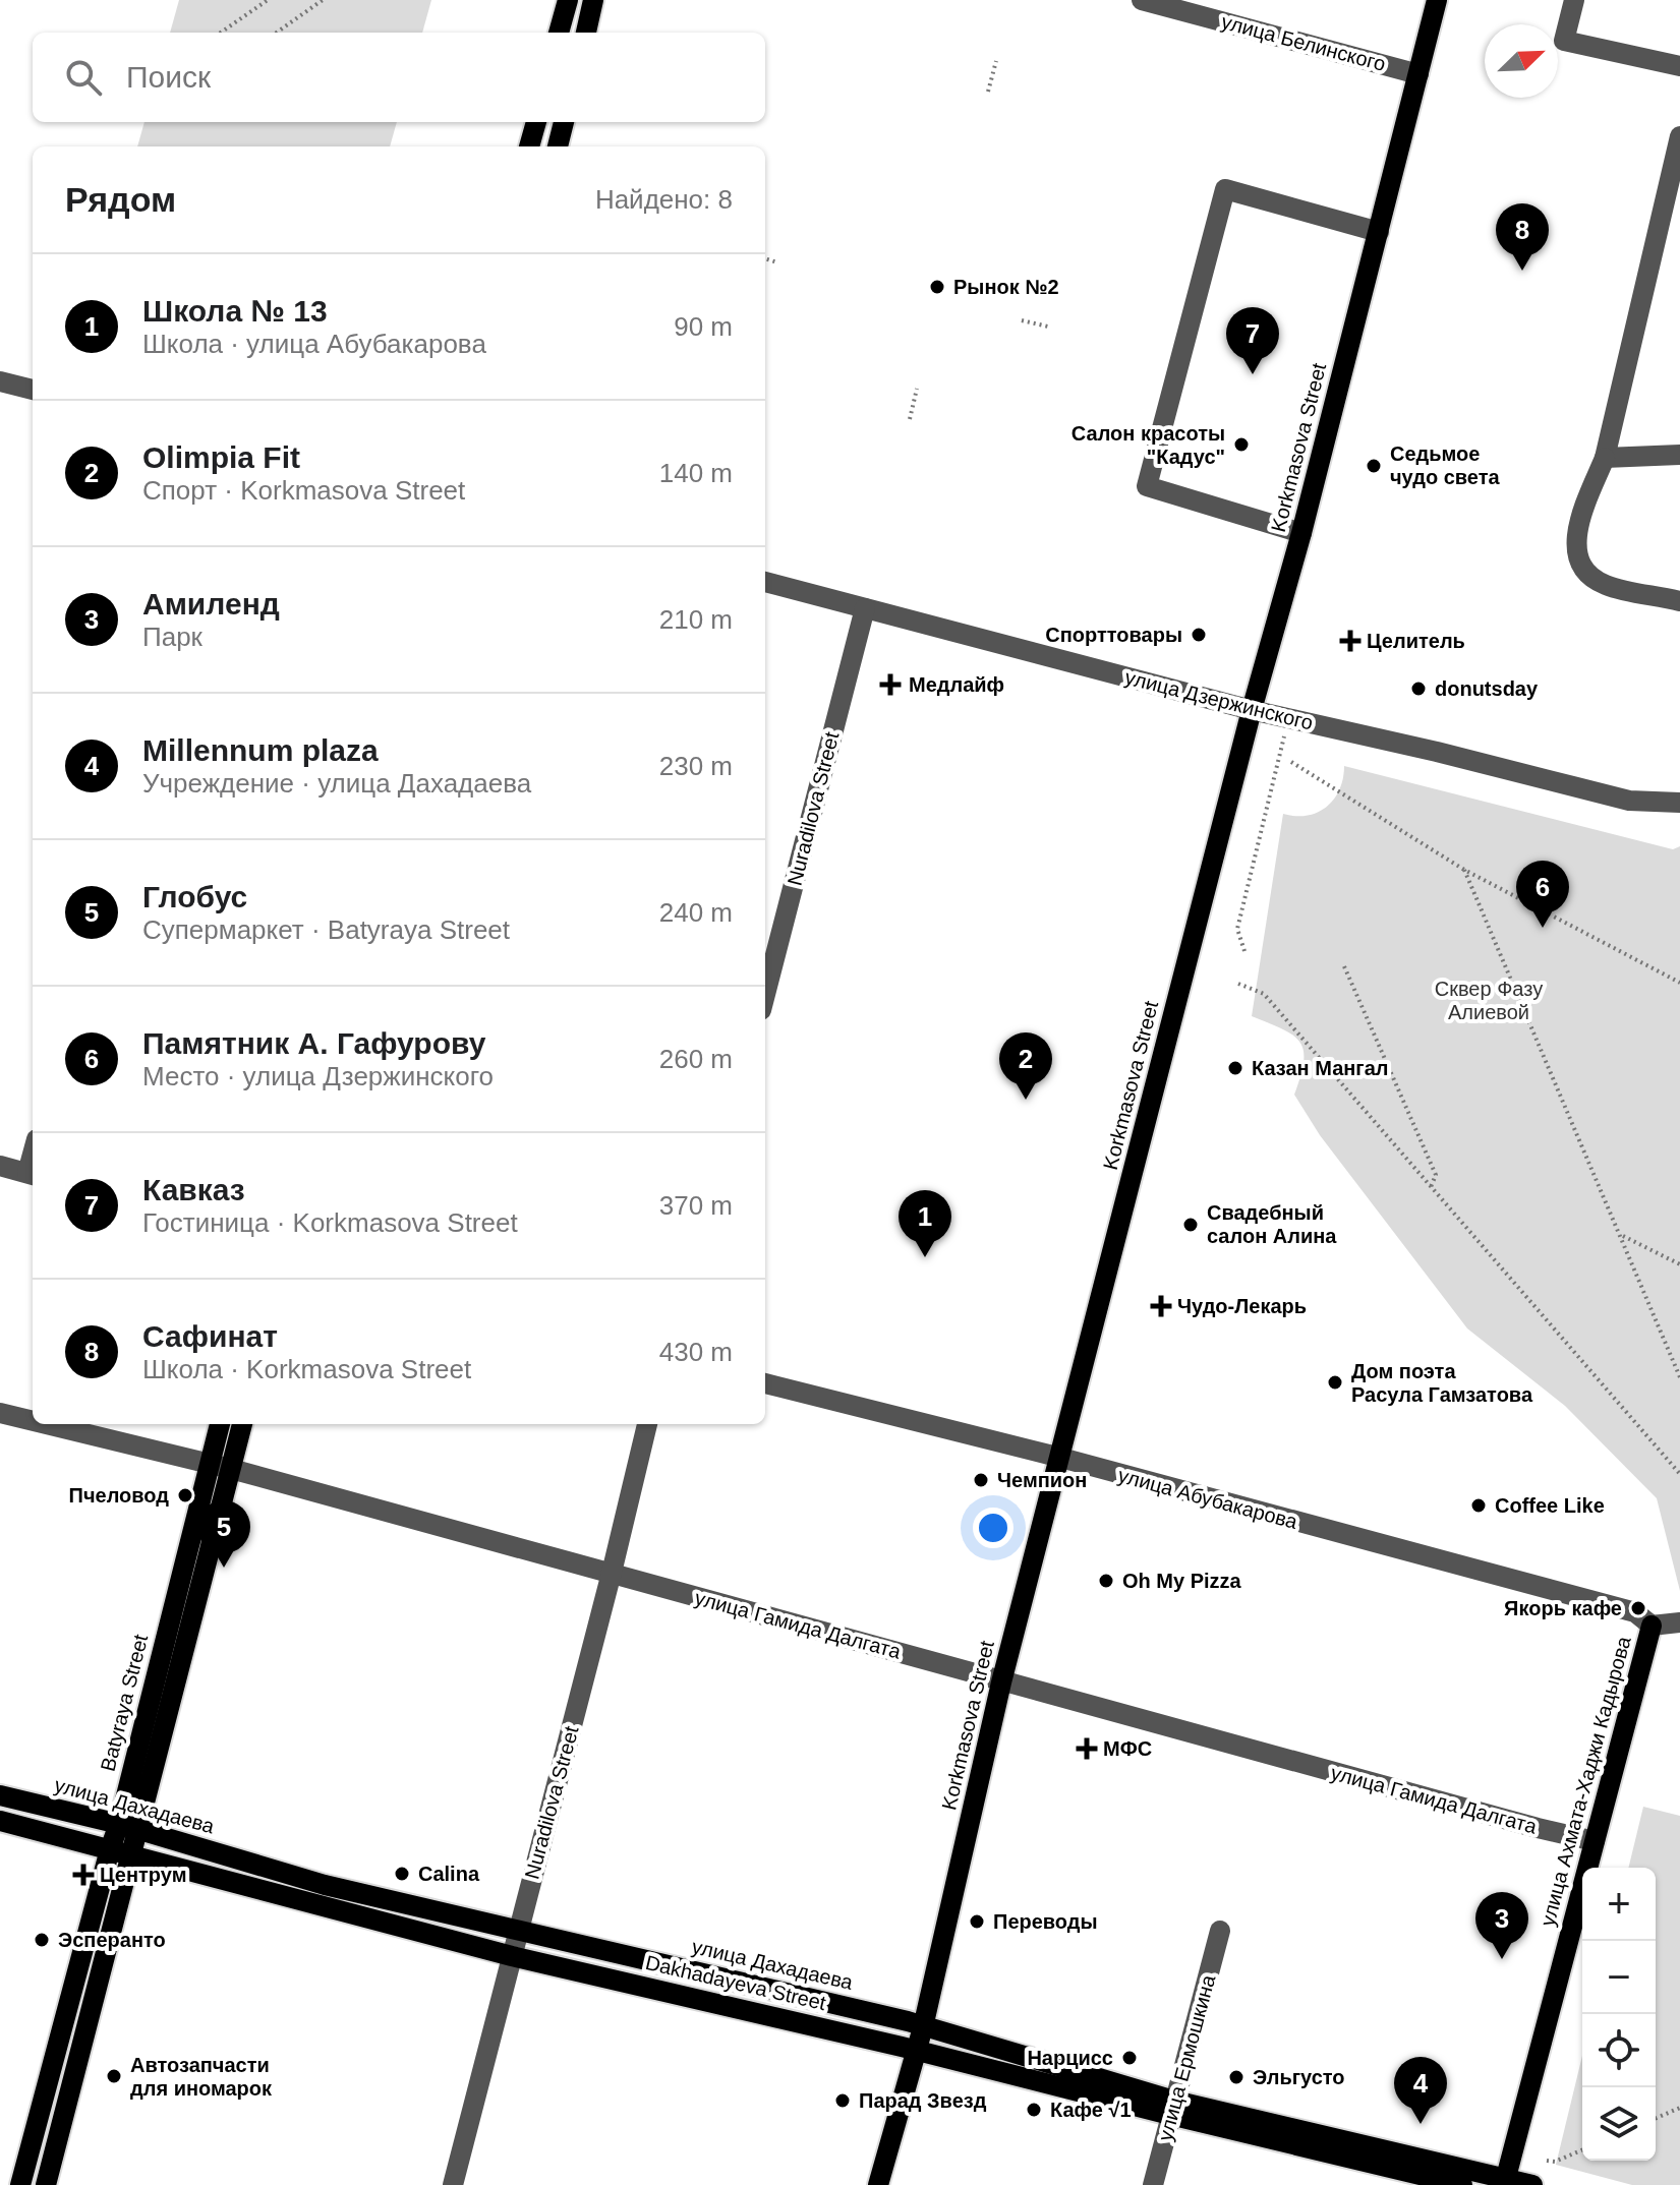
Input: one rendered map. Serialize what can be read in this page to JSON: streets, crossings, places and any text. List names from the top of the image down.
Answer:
{
  "streets": {
    "main road": [
      "Korkmasova Street",
      "Batyraya Street",
      "улица Ахмата-Хаджи Кадырова",
      "улица Дахадаева",
      "Dakhadayeva Street"
    ],
    "street": [
      "улица Белинского",
      "улица Дзержинского",
      "Nuradilova Street",
      "улица Абубакарова",
      "улица Гамида Далгата",
      "улица Ермошкина"
    ]
  },
  "crossings": [
    ["улица Белинского", "Korkmasova Street"],
    ["Korkmasova Street", "улица Дзержинского"],
    ["Korkmasova Street", "улица Абубакарова"],
    ["Korkmasova Street", "улица Гамида Далгата"],
    ["Korkmasova Street", "улица Дахадаева"],
    ["Korkmasova Street", "Dakhadayeva Street"],
    ["улица Дзержинского", "Nuradilova Street"],
    ["Nuradilova Street", "улица Гамида Далгата"],
    ["Nuradilova Street", "улица Дахадаева"],
    ["Nuradilova Street", "Dakhadayeva Street"],
    ["улица Абубакарова", "улица Ахмата-Хаджи Кадырова"],
    ["улица Гамида Далгата", "Batyraya Street"],
    ["улица Гамида Далгата", "улица Ахмата-Хаджи Кадырова"],
    ["Batyraya Street", "улица Дахадаева"],
    ["Batyraya Street", "Dakhadayeva Street"],
    ["улица Ахмата-Хаджи Кадырова", "улица Дахадаева"],
    ["улица Дахадаева", "Dakhadayeva Street"],
    ["улица Дахадаева", "улица Ермошкина"],
    ["Dakhadayeva Street", "улица Ермошкина"]
  ],
  "parks": ["Сквер Фазу Алиевой"],
  "places": {
    "other": [
      "Рынок №2",
      "Салон красоты \"Кадус\"",
      "Седьмое чудо света",
      "Спорттовары",
      "donutsday",
      "Казан Мангал",
      "Свадебный салон Алина",
      "Дом поэта Расула Гамзатова",
      "Чемпион",
      "Пчеловод",
      "Coffee Like",
      "Oh My Pizza",
      "Якорь кафе",
      "Calina",
      "Переводы",
      "Эсперанто",
      "Нарцисс",
      "Автозапчасти для иномарок",
      "Эльгусто",
      "Парад Звезд",
      "Кафе √1"
    ],
    "health": [
      "Целитель",
      "Медлайф",
      "Чудо-Лекарь",
      "МФС",
      "Центрум"
    ]
  },
  "north": "top right",
  "page": {
    "search": "Поиск",
    "heading": ["Рядом", "Найдено: 8"],
    "pins": [
      "8",
      "7",
      "6",
      "2",
      "1",
      "5",
      "3",
      "4"
    ],
    "list": [
      {
        "mark": "1",
        "name": "Школа № 13",
        "note": "Школа · улица Абубакарова",
        "value": "90 m"
      },
      {
        "mark": "2",
        "name": "Olimpia Fit",
        "note": "Спорт · Korkmasova Street",
        "value": "140 m"
      },
      {
        "mark": "3",
        "name": "Амиленд",
        "note": "Парк",
        "value": "210 m"
      },
      {
        "mark": "4",
        "name": "Millennum plaza",
        "note": "Учреждение · улица Дахадаева",
        "value": "230 m"
      },
      {
        "mark": "5",
        "name": "Глобус",
        "note": "Супермаркет · Batyraya Street",
        "value": "240 m"
      },
      {
        "mark": "6",
        "name": "Памятник А. Гафурову",
        "note": "Место · улица Дзержинского",
        "value": "260 m"
      },
      {
        "mark": "7",
        "name": "Кавказ",
        "note": "Гостиница · Korkmasova Street",
        "value": "370 m"
      },
      {
        "mark": "8",
        "name": "Сафинат",
        "note": "Школа · Korkmasova Street",
        "value": "430 m"
      }
    ],
    "map_buttons": ["+", "−"]
  }
}
